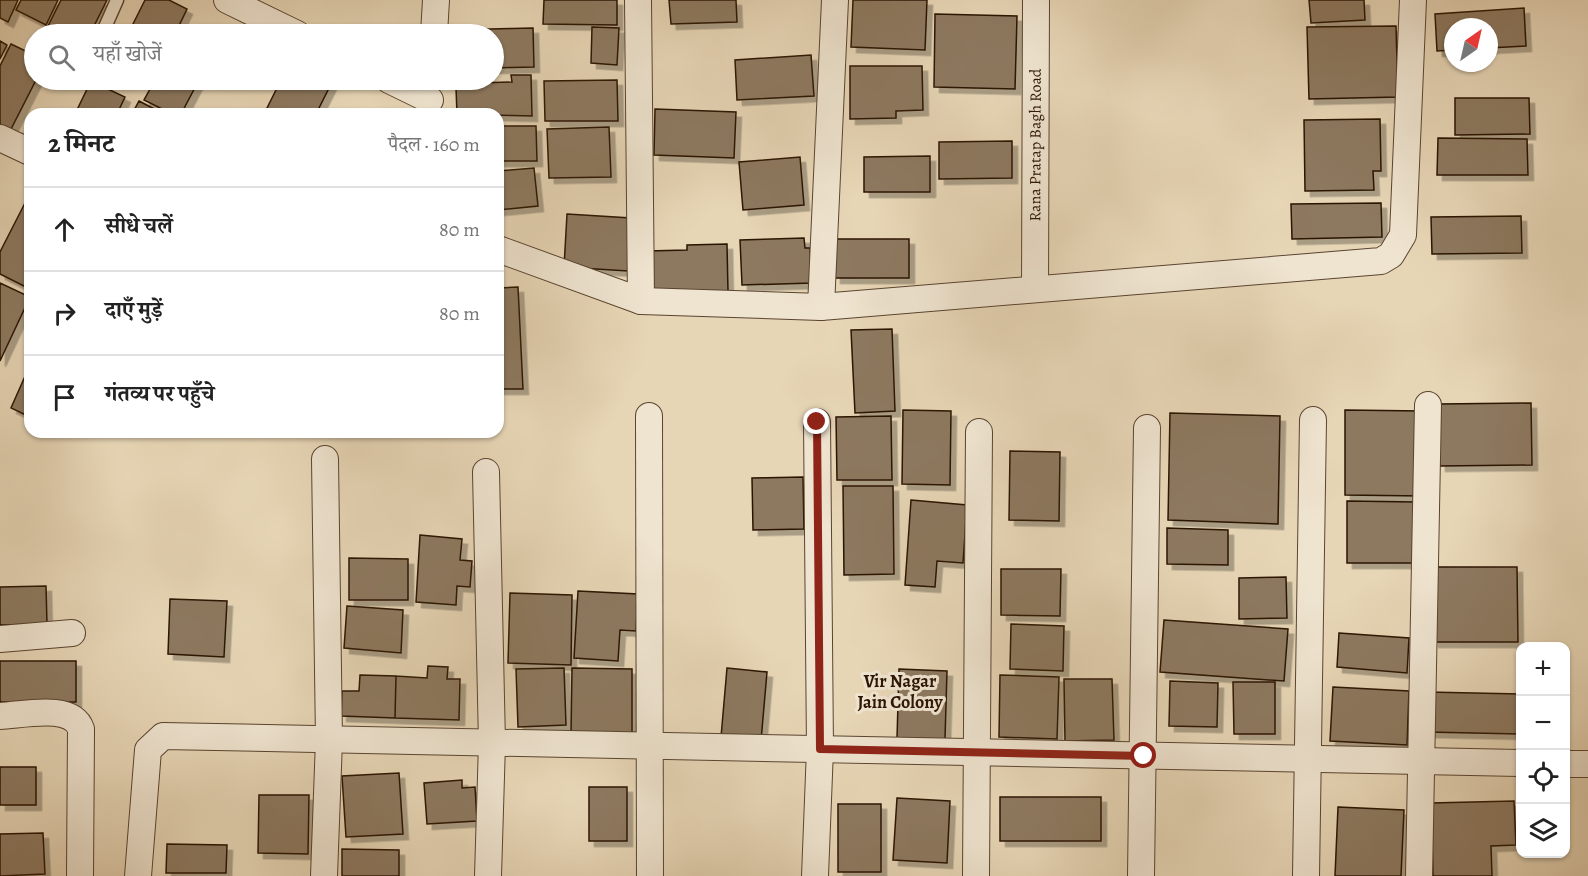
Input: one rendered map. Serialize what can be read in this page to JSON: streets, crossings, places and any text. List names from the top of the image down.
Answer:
{
  "streets": {
    "street": ["Rana Pratap Bagh Road"]
  },
  "districts": ["Vir Nagar Jain Colony"],
  "north": "top right",
  "page": {
    "search": "यहाँ खोजें",
    "heading": ["2 मिनट", "पैदल · 160 m"],
    "list": [
      ["सीधे चलें", "80 m"],
      ["दाएँ मुड़ें", "80 m"],
      "गंतव्य पर पहुँचे"
    ],
    "map_buttons": ["+", "−"]
  }
}
